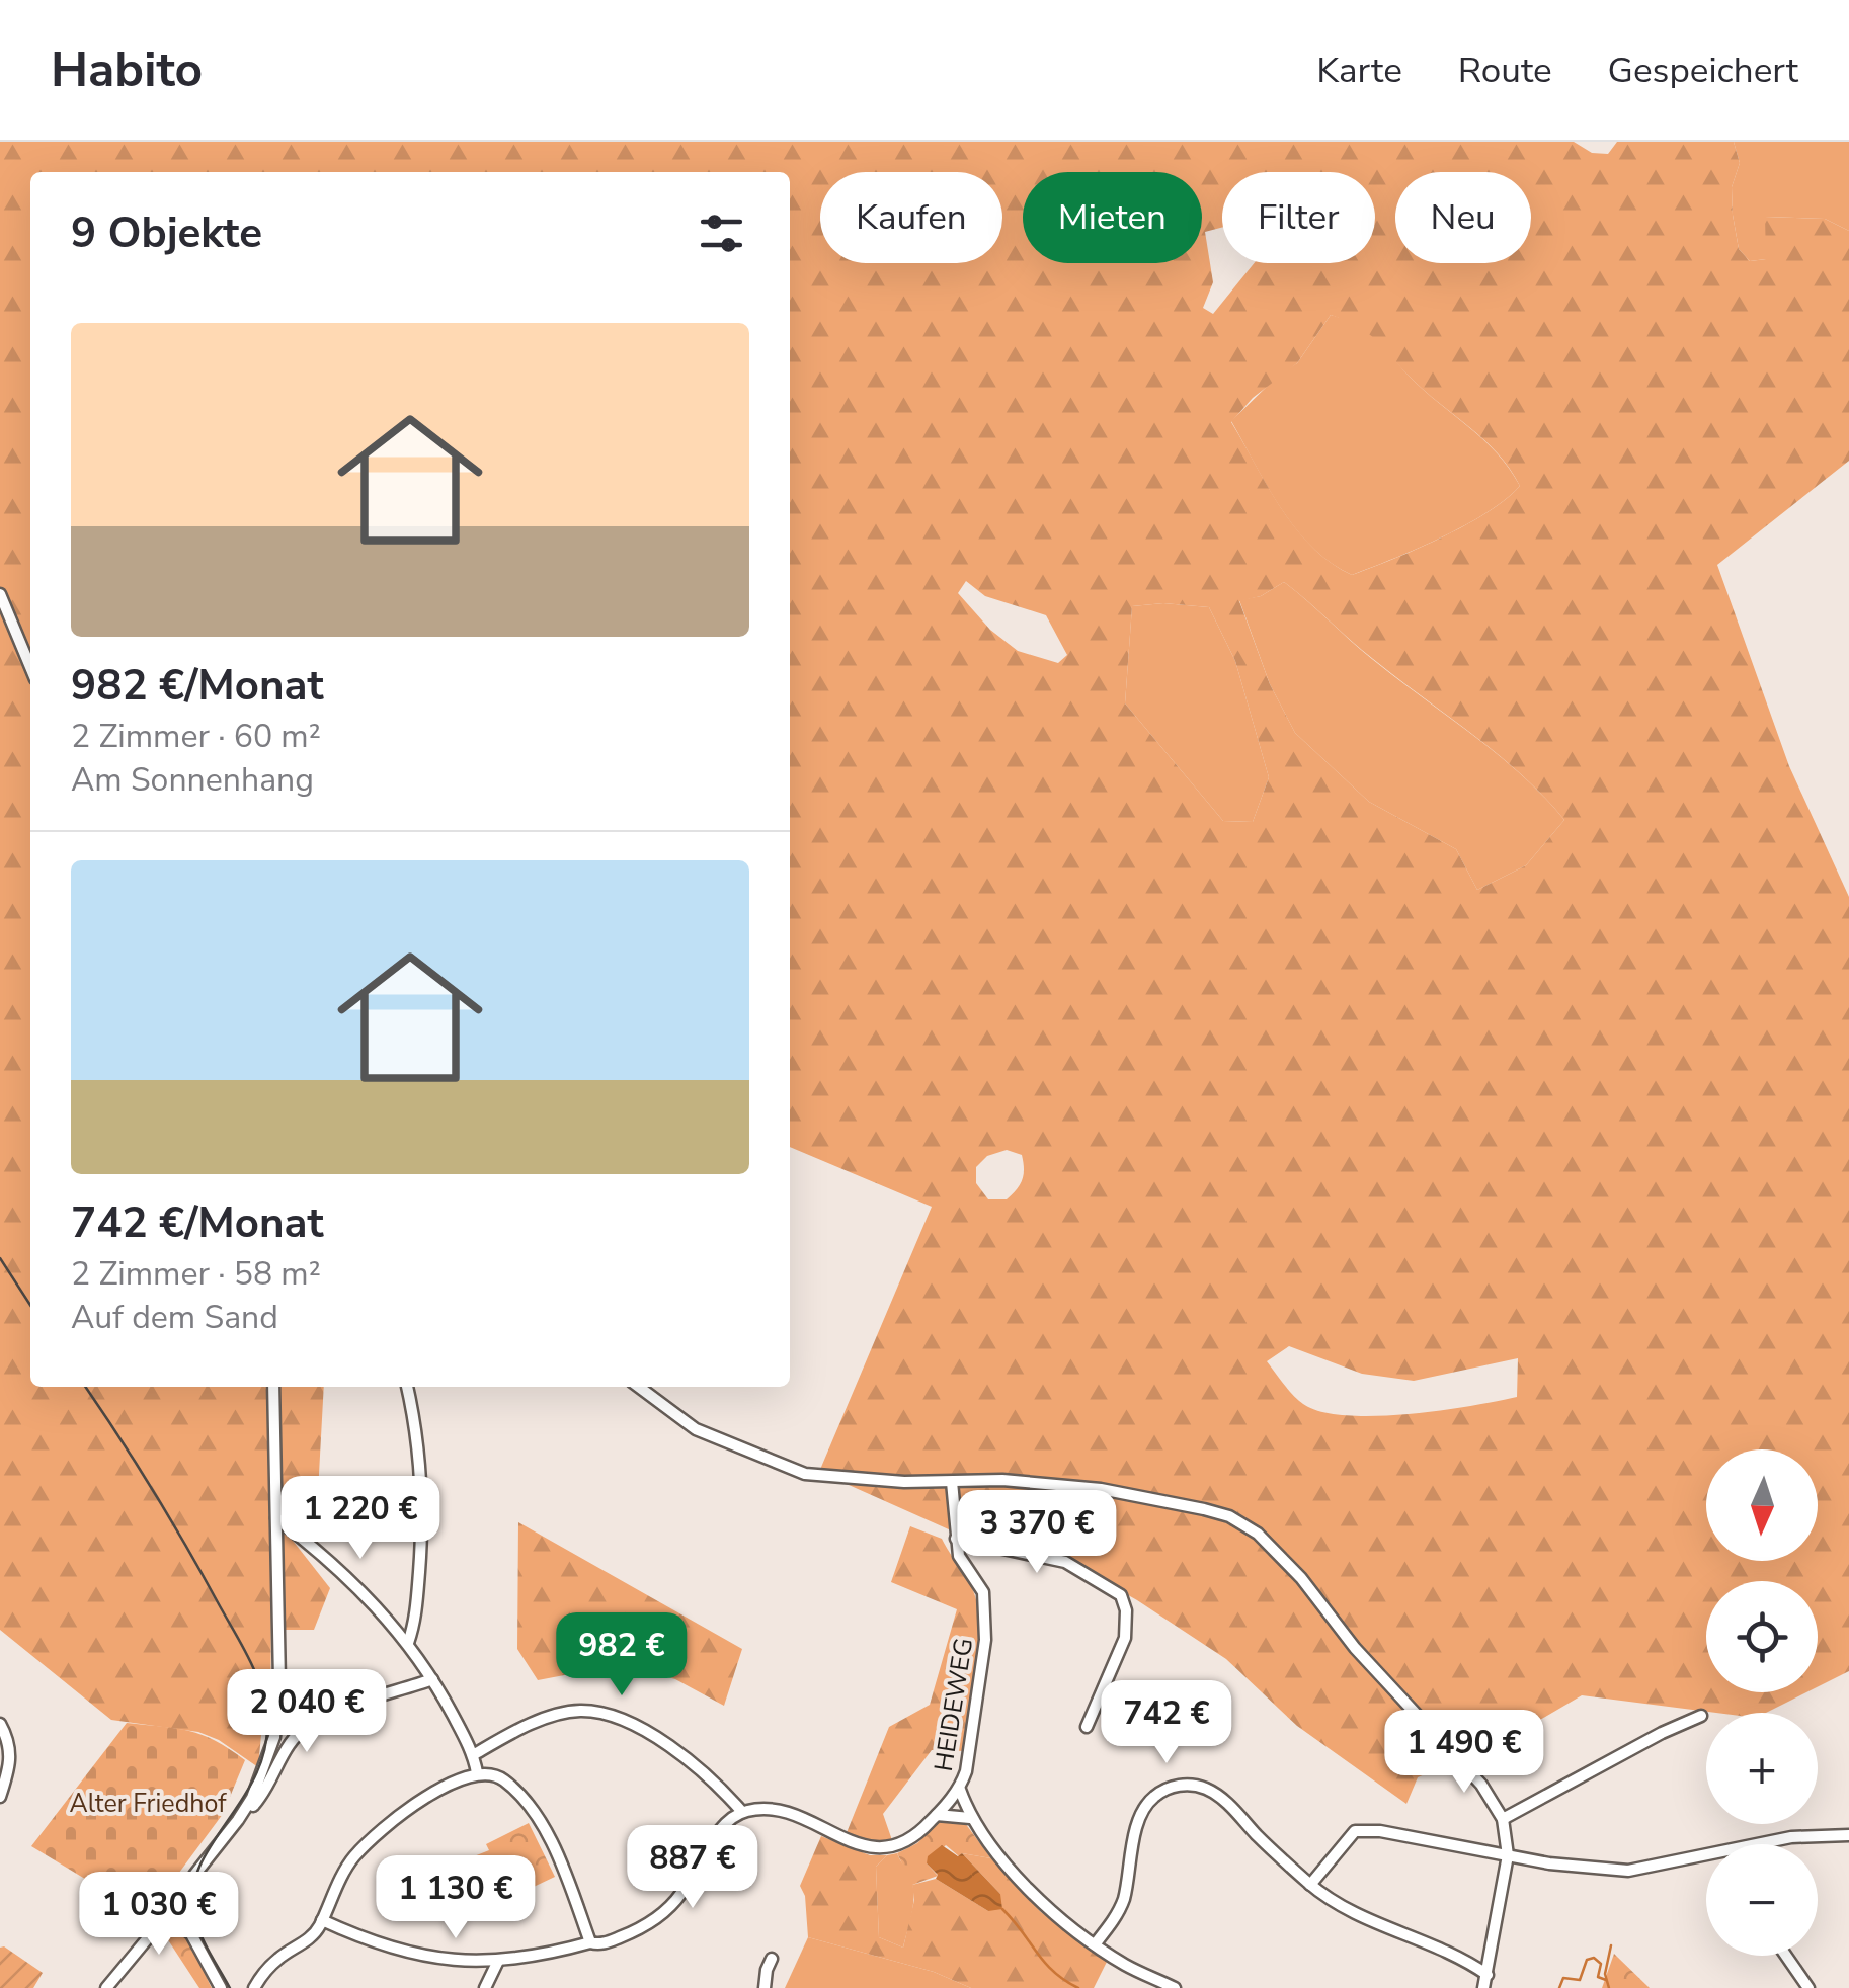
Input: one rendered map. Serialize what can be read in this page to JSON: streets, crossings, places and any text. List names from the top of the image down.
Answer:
{
  "streets": {
    "street": ["HEIDEWEG"]
  },
  "parks": ["Alter Friedhof"],
  "north": "bottom",
  "page": {
    "header": "Habito",
    "nav": ["Karte", "Route", "Gespeichert"],
    "chip": [
      "Kaufen",
      "Mieten",
      "Filter",
      "Neu"
    ],
    "heading": "9 Objekte",
    "list": [
      {
        "name": "982 €/Monat",
        "note": "2 Zimmer · 60 m² · Am Sonnenhang"
      },
      {
        "name": "742 €/Monat",
        "note": "2 Zimmer · 58 m² · Auf dem Sand"
      }
    ],
    "map_buttons": ["+", "−"],
    "price": [
      "1 220 €",
      "3 370 €",
      "982 €",
      "2 040 €",
      "742 €",
      "1 490 €",
      "887 €",
      "1 130 €",
      "1 030 €"
    ]
  }
}
